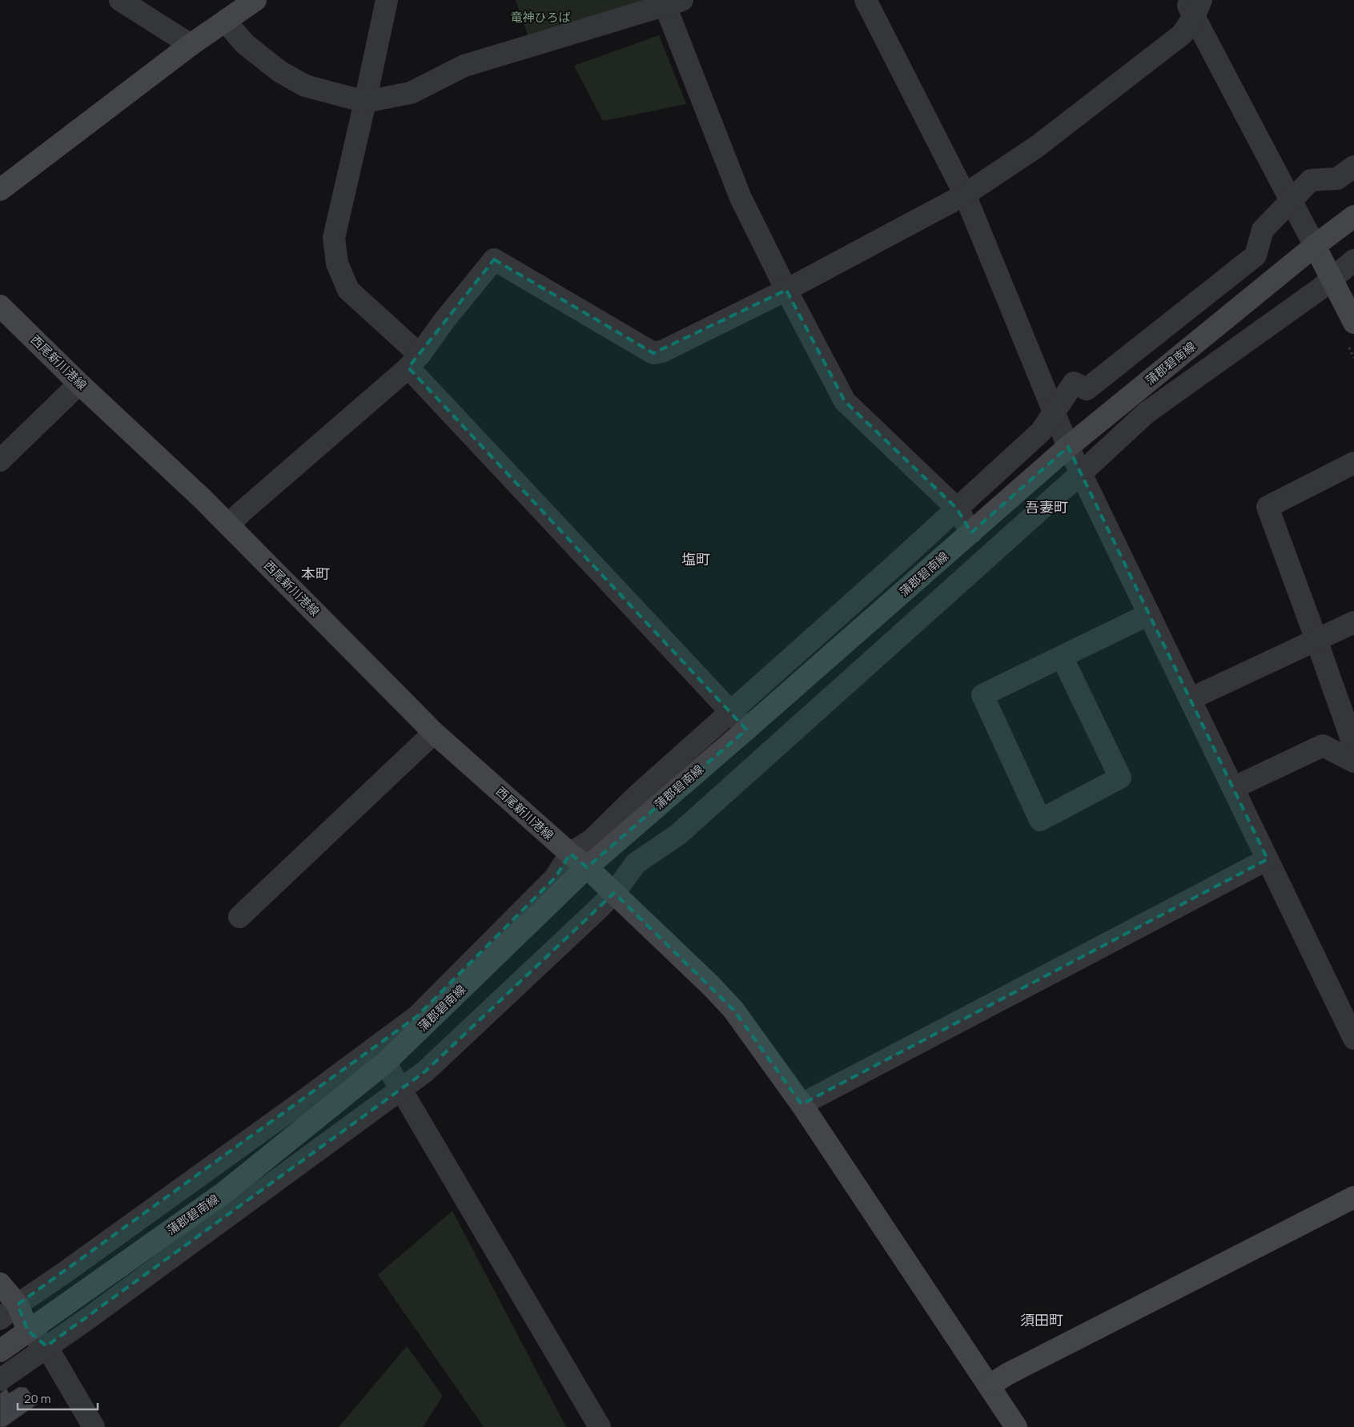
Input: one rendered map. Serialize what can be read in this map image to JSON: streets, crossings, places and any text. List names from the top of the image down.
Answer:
{
  "streets": {
    "main road": ["西尾新川港線", "蒲郡碧南線"]
  },
  "crossings": [
    ["西尾新川港線", "蒲郡碧南線"]
  ],
  "districts": [
    "吾妻町",
    "塩町",
    "本町",
    "須田町"
  ],
  "parks": ["竜神ひろば"],
  "scale_bar": "20 m"
}
